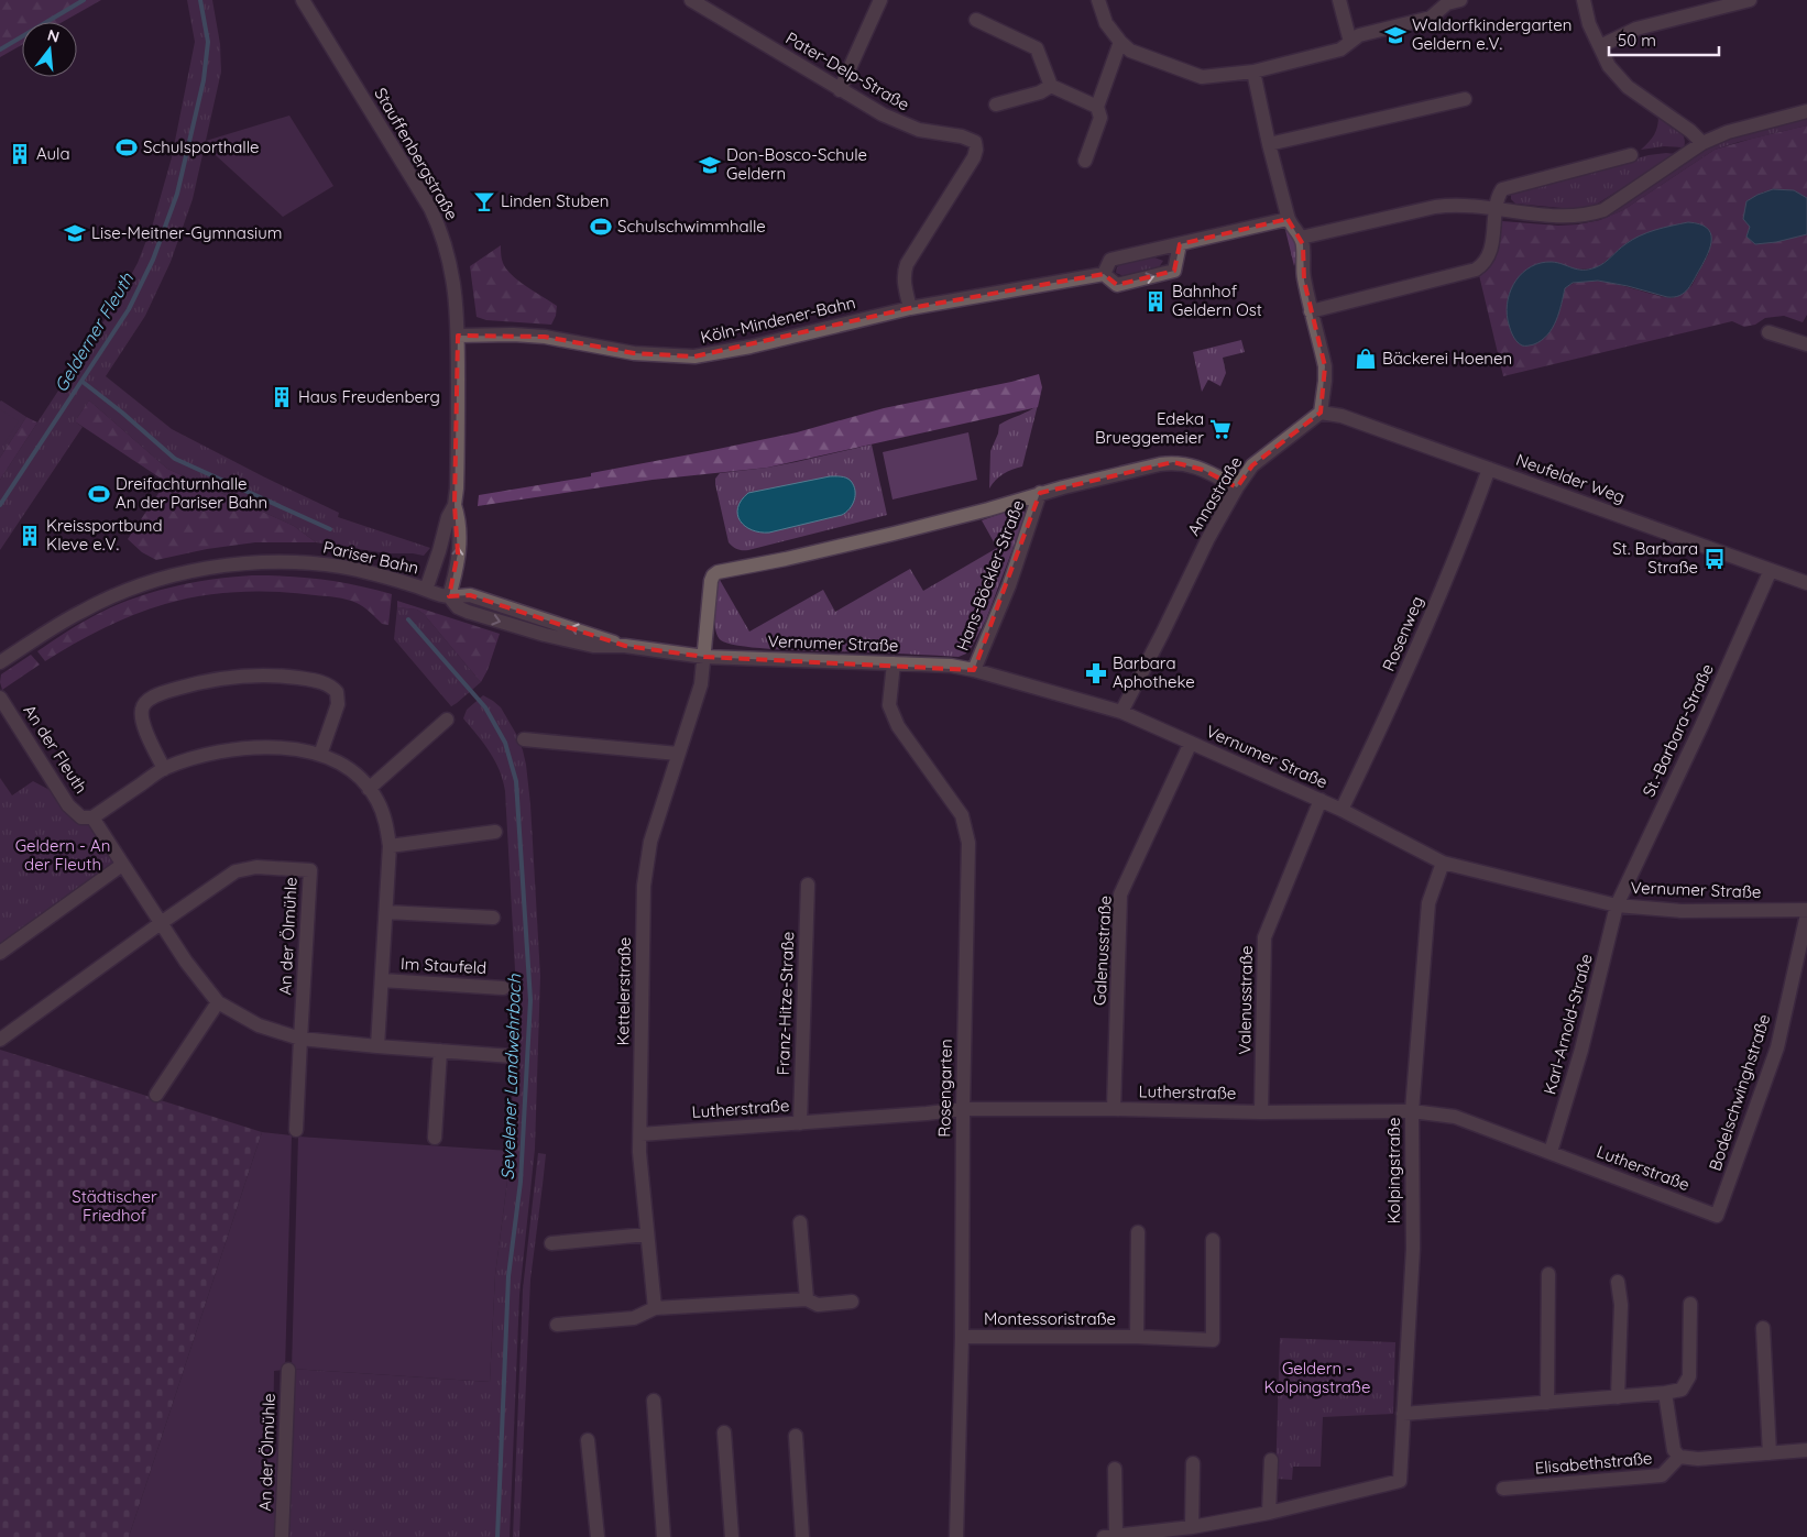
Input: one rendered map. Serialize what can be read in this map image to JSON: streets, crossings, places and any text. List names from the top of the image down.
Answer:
{
  "streets": {
    "street": [
      "Pater-Delp-Straße",
      "Stauffenbergstraße",
      "Köln-Mindener-Bahn",
      "Neufelder Weg",
      "Annastraße",
      "Pariser Bahn",
      "Hans-Böckler-Straße",
      "Rosenweg",
      "Vernumer Straße",
      "St.-Barbara-Straße",
      "An der Fleuth",
      "An der Ölmühle",
      "Galenusstraße",
      "Im Staufeld",
      "Kettelerstraße",
      "Valenusstraße",
      "Franz-Hitze-Straße",
      "Karl-Arnold-Straße",
      "Rosengarten",
      "Lutherstraße",
      "Bodelschwinghstraße",
      "Kolpingstraße",
      "Montessoristraße",
      "Elisabethstraße"
    ]
  },
  "crossings": [
    ["Pater-Delp-Straße", "Köln-Mindener-Bahn"],
    ["Stauffenbergstraße", "Köln-Mindener-Bahn"],
    ["Stauffenbergstraße", "Pariser Bahn"],
    ["Stauffenbergstraße", "Vernumer Straße"],
    ["Neufelder Weg", "Annastraße"],
    ["Neufelder Weg", "Rosenweg"],
    ["Neufelder Weg", "St.-Barbara-Straße"],
    ["Annastraße", "Vernumer Straße"],
    ["Pariser Bahn", "Vernumer Straße"],
    ["Hans-Böckler-Straße", "Vernumer Straße"],
    ["Rosenweg", "Vernumer Straße"],
    ["Vernumer Straße", "St.-Barbara-Straße"],
    ["Vernumer Straße", "Galenusstraße"],
    ["Vernumer Straße", "Kettelerstraße"],
    ["Vernumer Straße", "Valenusstraße"],
    ["Vernumer Straße", "Karl-Arnold-Straße"],
    ["Vernumer Straße", "Rosengarten"],
    ["Vernumer Straße", "Kolpingstraße"],
    ["St.-Barbara-Straße", "Karl-Arnold-Straße"],
    ["An der Fleuth", "Im Staufeld"],
    ["Galenusstraße", "Lutherstraße"],
    ["Kettelerstraße", "Lutherstraße"],
    ["Valenusstraße", "Lutherstraße"],
    ["Franz-Hitze-Straße", "Lutherstraße"],
    ["Karl-Arnold-Straße", "Lutherstraße"],
    ["Rosengarten", "Lutherstraße"],
    ["Rosengarten", "Montessoristraße"],
    ["Lutherstraße", "Bodelschwinghstraße"],
    ["Lutherstraße", "Kolpingstraße"]
  ],
  "water": ["Gelderner Fleuth", "Sevelener Landwehrbach"],
  "parks": ["Geldern - An der Fleuth", "Städtischer Friedhof", "Geldern - Kolpingstraße"],
  "places": {
    "school or university": ["Waldorfkindergarten Geldern e.V.", "Don-Bosco-Schule Geldern", "Lise-Meitner-Gymnasium"],
    "sports": ["Schulsporthalle", "Schulschwimmhalle", "Dreifachturnhalle An der Pariser Bahn"],
    "building": [
      "Aula",
      "Bahnhof Geldern Ost",
      "Haus Freudenberg",
      "Kreissportbund Kleve e.V."
    ],
    "bar": ["Linden Stuben"],
    "shop": ["Bäckerei Hoenen"],
    "supermarket": ["Edeka Brueggemeier"],
    "bus stop": ["St. Barbara Straße"],
    "pharmacy": ["Barbara Aphotheke"]
  },
  "scale_bar": "50 m",
  "north": "top"
}
